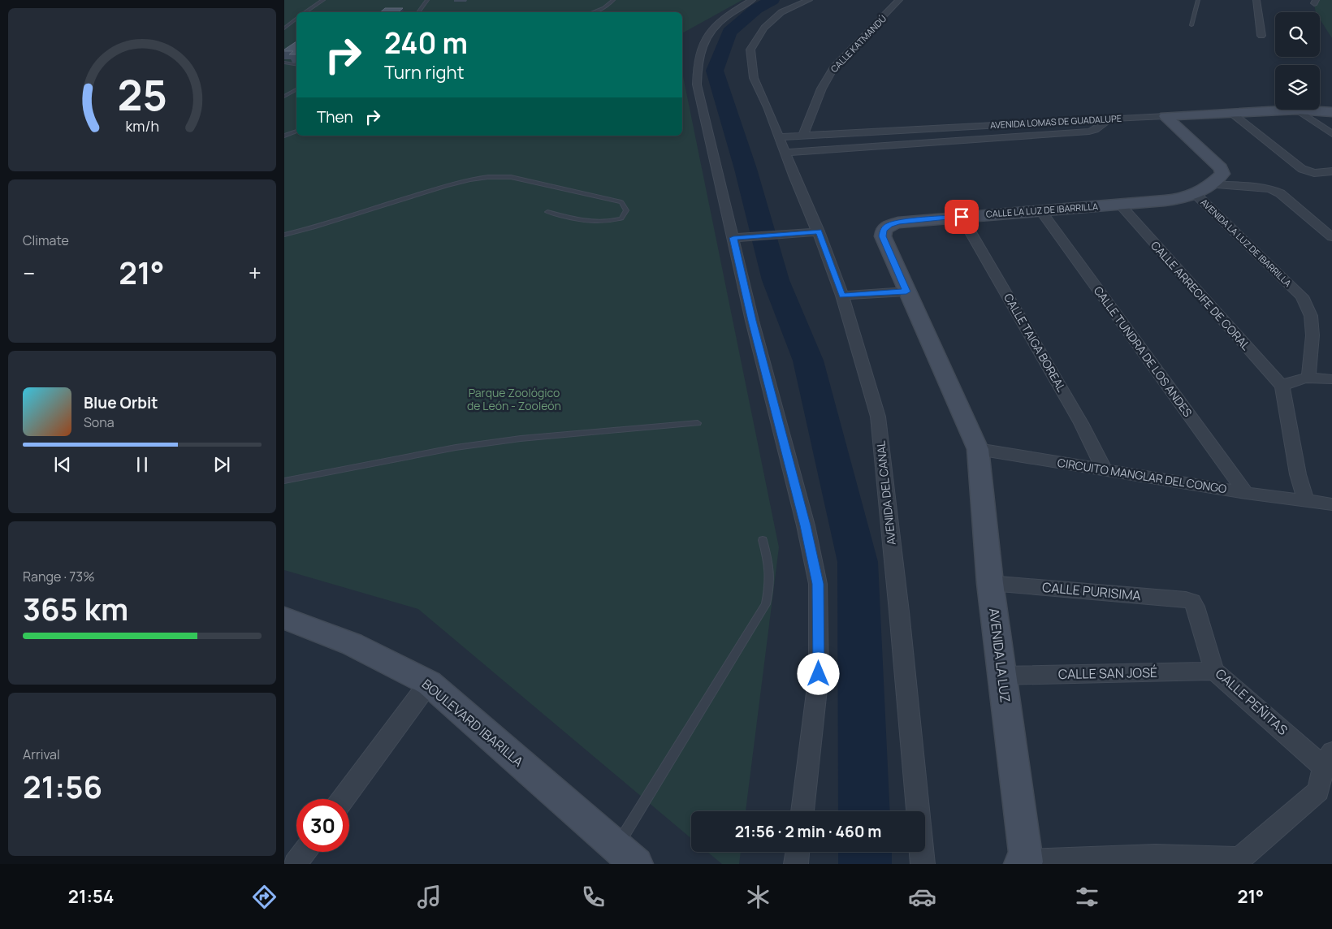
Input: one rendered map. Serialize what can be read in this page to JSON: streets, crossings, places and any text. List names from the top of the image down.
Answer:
{
  "streets": {
    "street": [
      "CALLE KATMANDÚ",
      "AVENIDA LOMAS DE GUADALUPE",
      "CALLE LA LUZ DE IBARRILLA",
      "AVENIDA LA LUZ DE IBARRILLA",
      "CALLE ARRECIFE DE CORAL",
      "CALLE TAIGA BOREAL",
      "CALLE TUNDRA DE LOS ANDES",
      "CIRCUITO MANGLAR DEL CONGO",
      "AVENIDA DEL CANAL",
      "CALLE PURISIMA",
      "AVENIDA LA LUZ",
      "CALLE SAN JOSÉ",
      "CALLE PEÑITAS",
      "BOULEVARD IBARILLA"
    ]
  },
  "crossings": [
    ["CALLE KATMANDÚ", "AVENIDA LOMAS DE GUADALUPE"],
    ["AVENIDA LOMAS DE GUADALUPE", "AVENIDA LA LUZ DE IBARRILLA"],
    ["AVENIDA LOMAS DE GUADALUPE", "AVENIDA DEL CANAL"],
    ["CALLE LA LUZ DE IBARRILLA", "AVENIDA LA LUZ DE IBARRILLA"],
    ["CALLE LA LUZ DE IBARRILLA", "CALLE ARRECIFE DE CORAL"],
    ["CALLE LA LUZ DE IBARRILLA", "CALLE TAIGA BOREAL"],
    ["CALLE LA LUZ DE IBARRILLA", "CALLE TUNDRA DE LOS ANDES"],
    ["CALLE LA LUZ DE IBARRILLA", "CIRCUITO MANGLAR DEL CONGO"],
    ["CALLE LA LUZ DE IBARRILLA", "AVENIDA LA LUZ"],
    ["CALLE TAIGA BOREAL", "CIRCUITO MANGLAR DEL CONGO"],
    ["CALLE TUNDRA DE LOS ANDES", "CIRCUITO MANGLAR DEL CONGO"],
    ["CIRCUITO MANGLAR DEL CONGO", "AVENIDA LA LUZ"],
    ["CALLE PURISIMA", "AVENIDA LA LUZ"],
    ["CALLE PURISIMA", "CALLE PEÑITAS"],
    ["AVENIDA LA LUZ", "CALLE SAN JOSÉ"],
    ["CALLE SAN JOSÉ", "CALLE PEÑITAS"]
  ],
  "parks": ["Parque Zoológico de León - Zooleón"],
  "page": {
    "turn": ["240 m", "Turn right"],
    "then": "Then",
    "tile": [
      "Climate",
      ["Range · 73%", "365 km"],
      ["Arrival", "21:56"]
    ],
    "heat": ["−", "21°", "+"],
    "song": ["Blue Orbit", "Sona"],
    "limit": "30",
    "trip": "21:56 · 2 min · 460 m",
    "tabs": ["21:54", "21°"],
    "gauge": ["25", "km/h"]
  }
}
